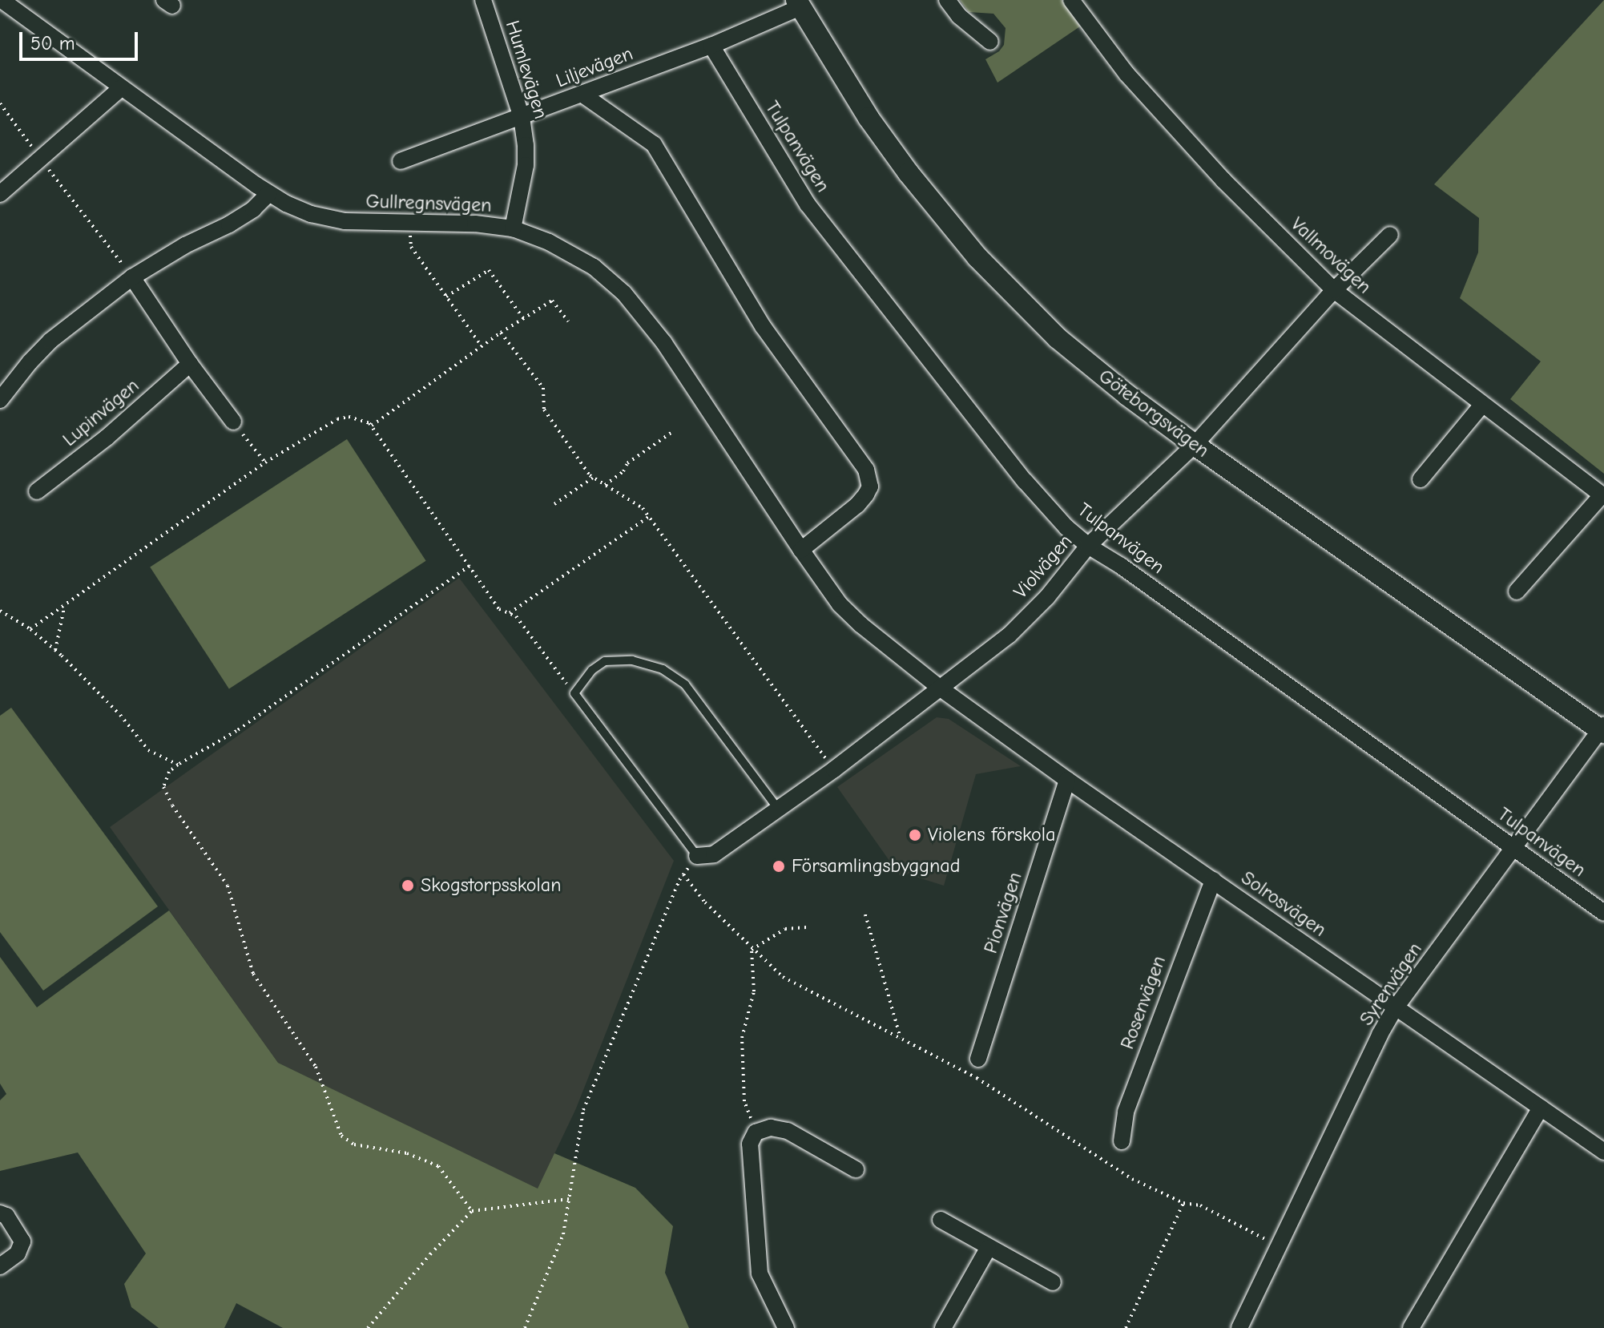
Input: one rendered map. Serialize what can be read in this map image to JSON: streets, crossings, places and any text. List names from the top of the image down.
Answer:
{
  "streets": {
    "street": [
      "Liljevägen",
      "Humlevägen",
      "Tulpanvägen",
      "Gullregnsvägen",
      "Vallmovägen",
      "Lupinvägen",
      "Göteborgsvägen",
      "Violvägen",
      "Solrosvägen",
      "Pionvägen",
      "Syrenvägen",
      "Rosenvägen"
    ]
  },
  "crossings": [
    ["Liljevägen", "Humlevägen"],
    ["Liljevägen", "Tulpanvägen"],
    ["Liljevägen", "Göteborgsvägen"],
    ["Humlevägen", "Gullregnsvägen"],
    ["Tulpanvägen", "Violvägen"],
    ["Tulpanvägen", "Syrenvägen"],
    ["Gullregnsvägen", "Violvägen"],
    ["Gullregnsvägen", "Solrosvägen"],
    ["Vallmovägen", "Violvägen"],
    ["Göteborgsvägen", "Violvägen"],
    ["Göteborgsvägen", "Syrenvägen"],
    ["Violvägen", "Solrosvägen"],
    ["Solrosvägen", "Pionvägen"],
    ["Solrosvägen", "Syrenvägen"],
    ["Solrosvägen", "Rosenvägen"]
  ],
  "places": ["Violens förskola", "Församlingsbyggnad", "Skogstorpsskolan"],
  "scale_bar": "50 m"
}
